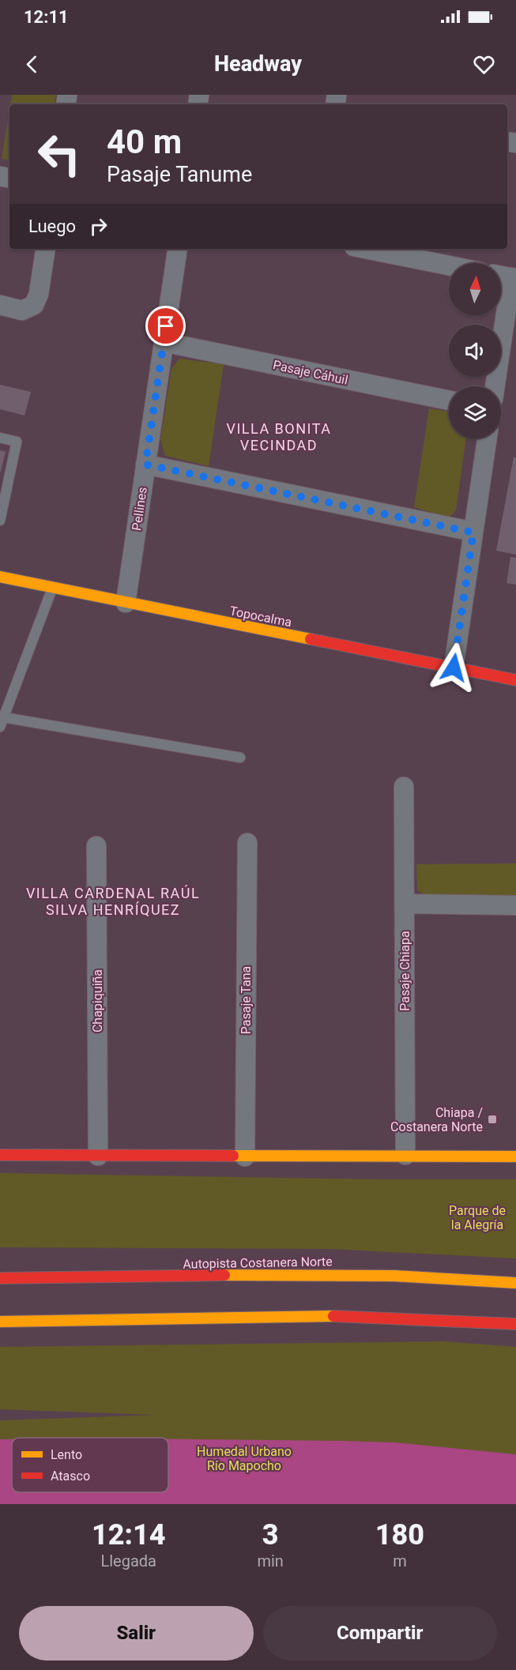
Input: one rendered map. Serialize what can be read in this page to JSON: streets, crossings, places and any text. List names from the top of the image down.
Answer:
{
  "streets": {
    "main road": ["Topocalma", "Autopista Costanera Norte"],
    "street": [
      "Pasaje Cáhuil",
      "Pellines",
      "Pasaje Chiapa",
      "Pasaje Tana",
      "Chapiquiña"
    ]
  },
  "crossings": [
    ["Pasaje Cáhuil", "Pellines"],
    ["Pellines", "Topocalma"]
  ],
  "districts": ["VILLA BONITA VECINDAD", "VILLA CARDENAL RAÚL SILVA HENRÍQUEZ"],
  "parks": ["Parque de la Alegría", "Humedal Urbano Río Mapocho"],
  "places": {
    "transit": ["Chiapa / Costanera Norte"]
  },
  "legend": ["Lento", "Atasco"],
  "north": "top",
  "page": {
    "status": "12:11",
    "header": "Headway",
    "turn": ["40 m", "Pasaje Tanume"],
    "then": "Luego",
    "eta": [
      "12:14",
      "Llegada",
      "3",
      "min",
      "180",
      "m"
    ],
    "buttons": ["Salir", "Compartir"]
  }
}
